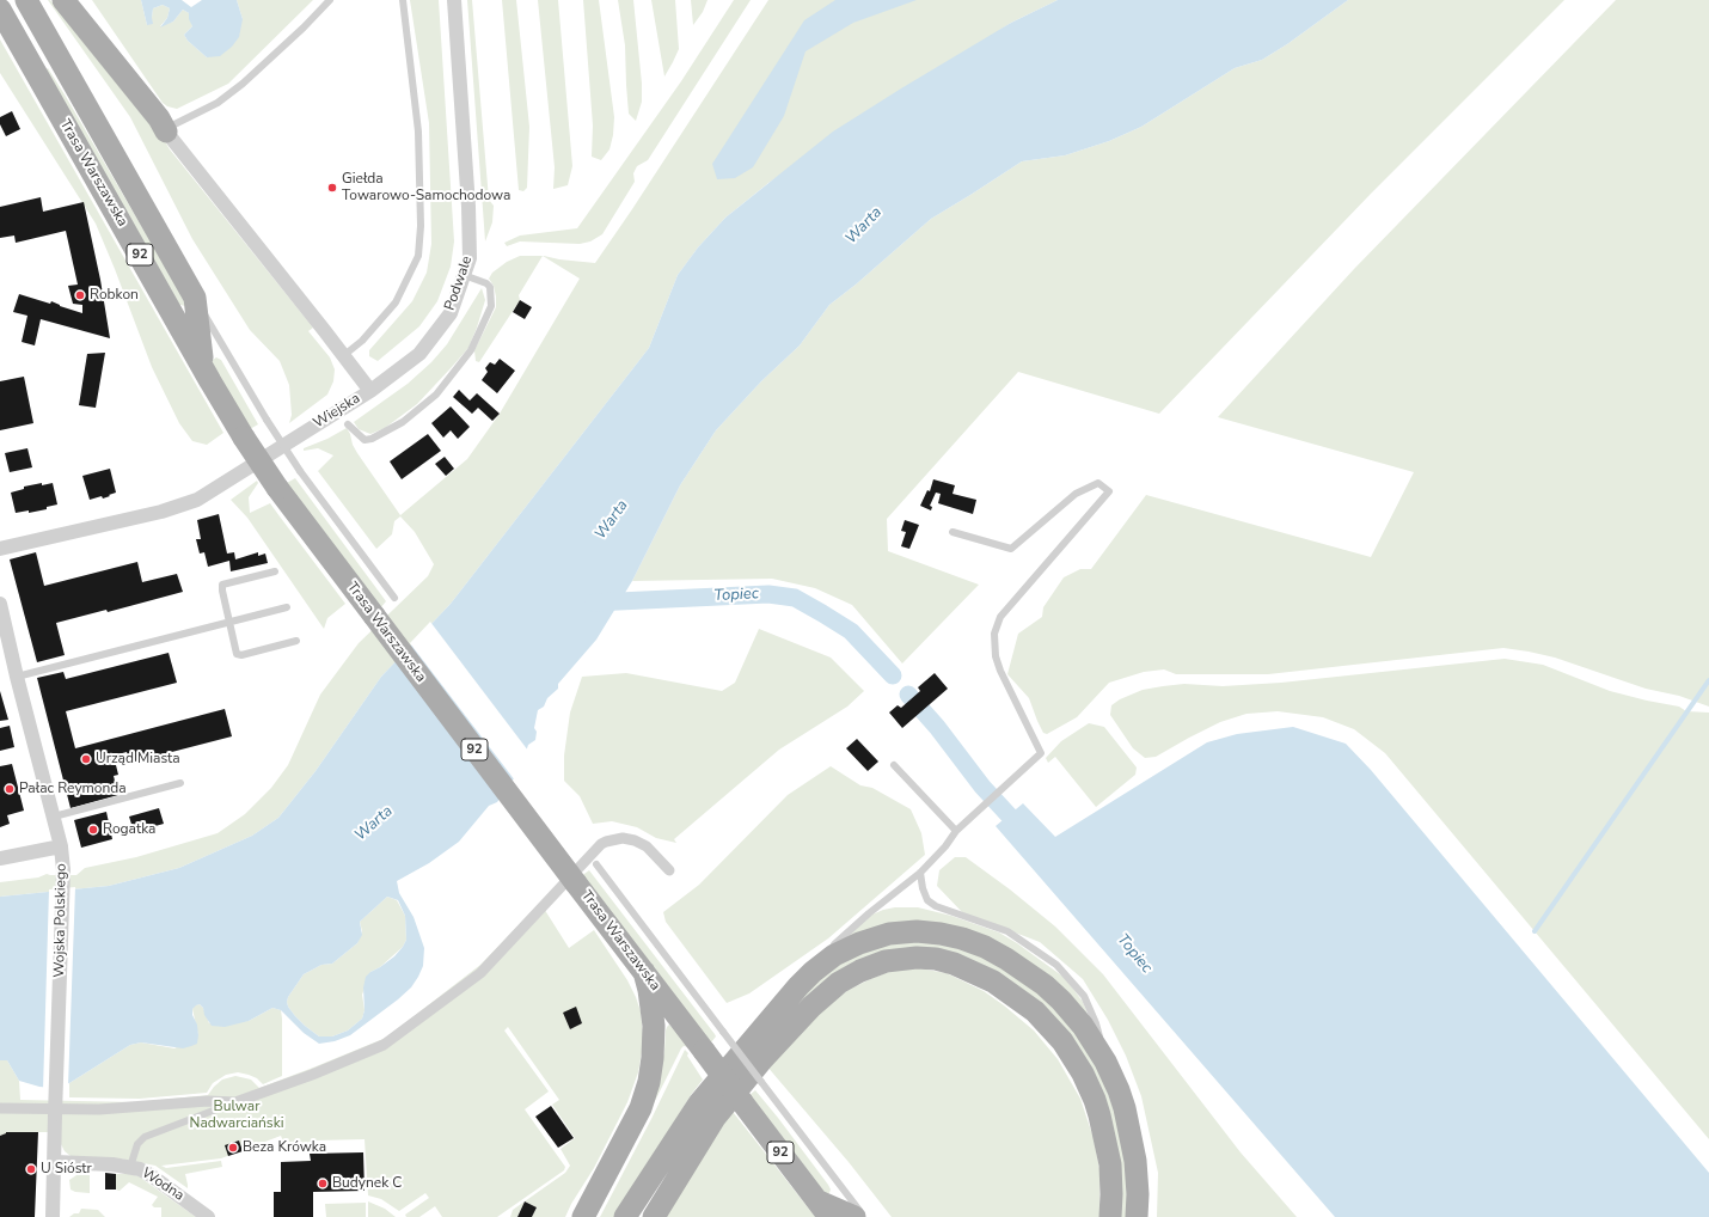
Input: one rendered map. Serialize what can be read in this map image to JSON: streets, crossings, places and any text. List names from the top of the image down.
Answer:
{
  "streets": {
    "main road": ["Trasa Warszawska", "92"],
    "street": [
      "Podwale",
      "Wiejska",
      "Wojska Polskiego",
      "Wodna"
    ]
  },
  "crossings": [
    ["Podwale", "Wiejska"],
    ["Wojska Polskiego", "Wodna"]
  ],
  "water": ["Warta", "Topiec"],
  "parks": ["Bulwar Nadwarciański"],
  "places": [
    "Giełda Towarowo-Samochodowa",
    "Robkon",
    "Urząd Miasta",
    "Pałac Reymonda",
    "Rogatka",
    "Beza Krówka",
    "U Sióstr",
    "Budynek C"
  ]
}
